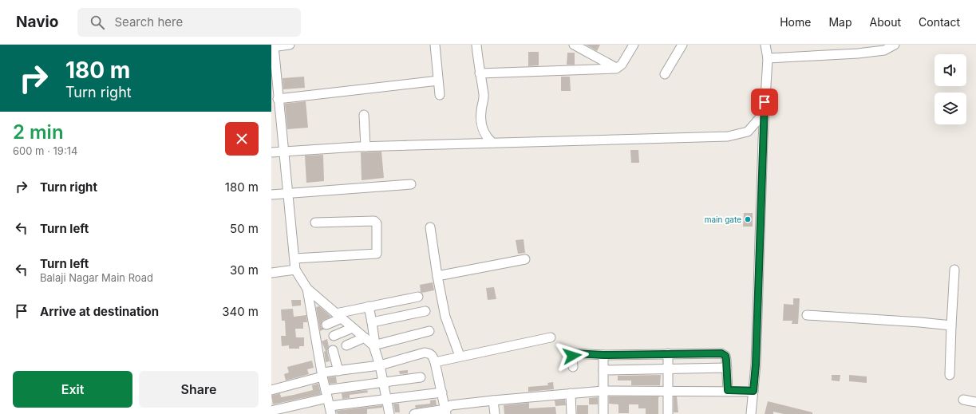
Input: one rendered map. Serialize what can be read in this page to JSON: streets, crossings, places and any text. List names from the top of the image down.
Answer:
{
  "places": ["main gate"],
  "page": {
    "header": "Navio",
    "search": "Search here",
    "nav": [
      "Home",
      "Map",
      "About",
      "Contact"
    ],
    "turn": ["180 m", "Turn right"],
    "heading": ["2 min", "600 m · 19:14"],
    "list": [
      {
        "name": "Turn right",
        "value": "180 m"
      },
      {
        "name": "Turn left",
        "value": "50 m"
      },
      {
        "name": "Turn left",
        "note": "Balaji Nagar Main Road",
        "value": "30 m"
      },
      {
        "name": "Arrive at destination",
        "value": "340 m"
      }
    ],
    "buttons": ["Exit", "Share"]
  }
}
